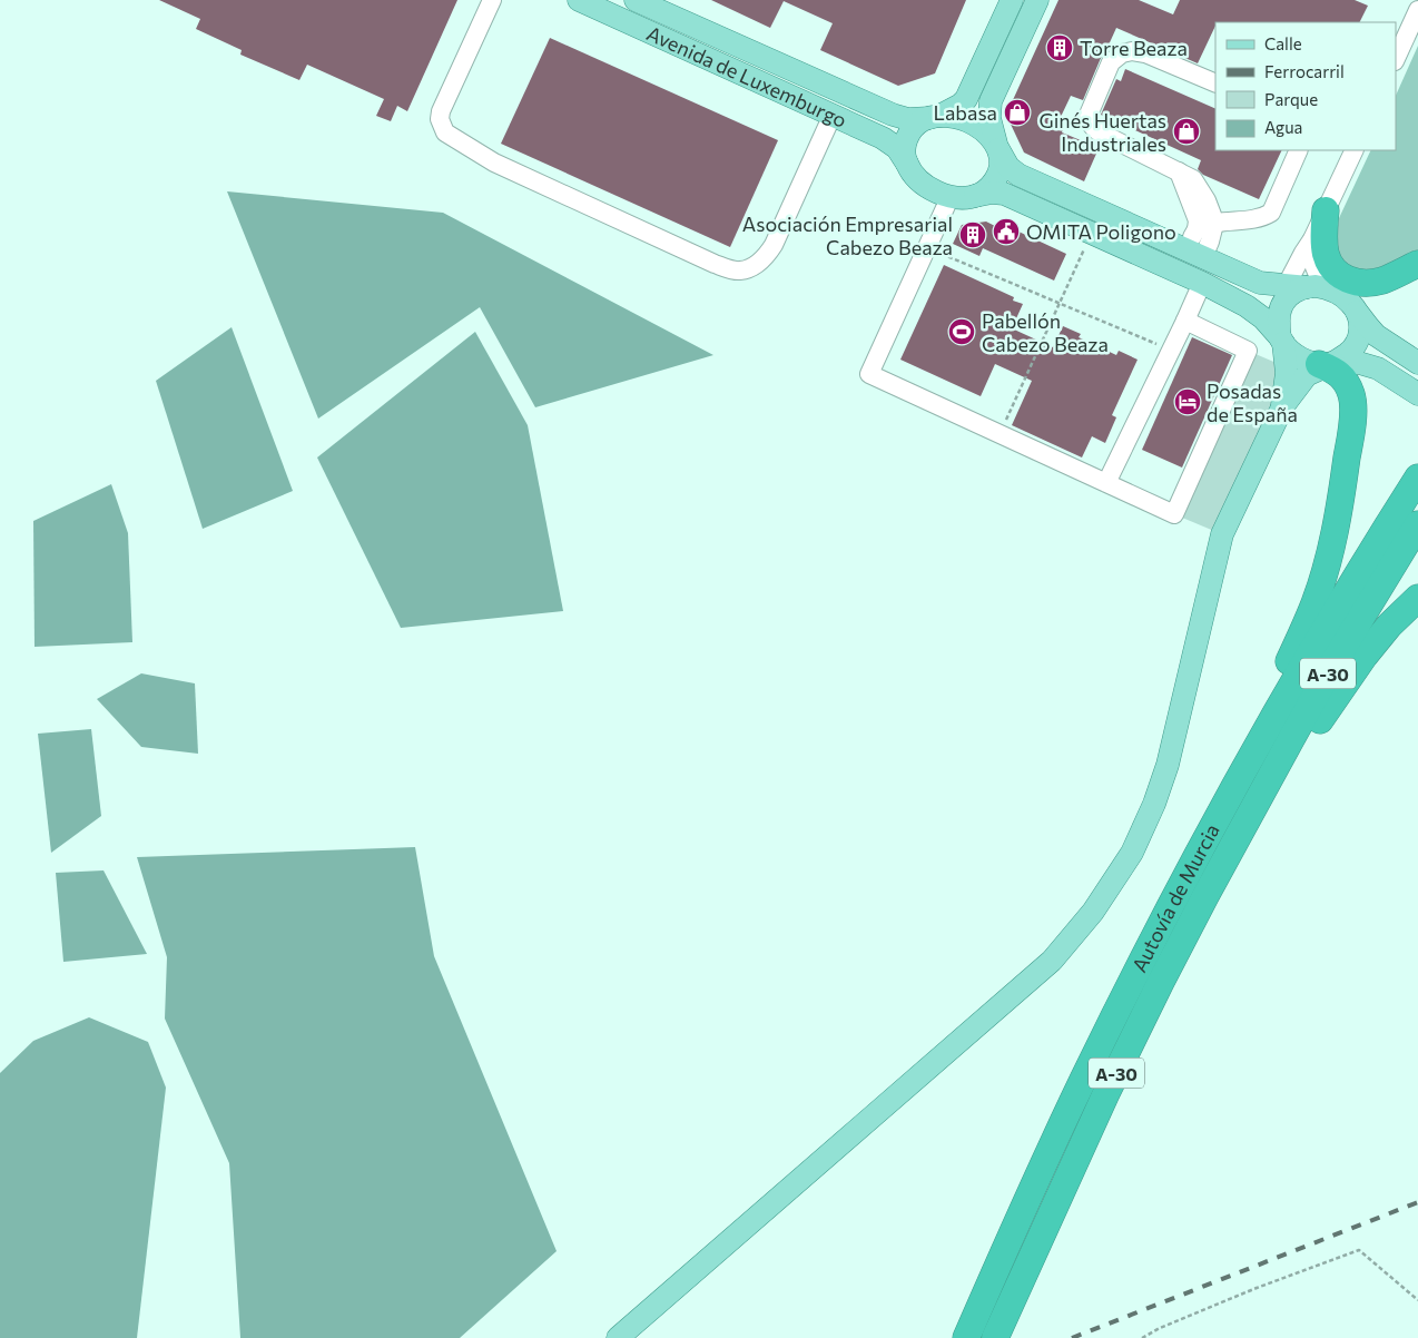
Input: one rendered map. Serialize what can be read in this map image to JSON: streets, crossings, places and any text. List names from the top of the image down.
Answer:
{
  "streets": {
    "highway": ["A-30", "Autovía de Murcia"],
    "main road": ["Avenida de Luxemburgo"]
  },
  "places": {
    "building": ["Torre Beaza", "Asociación Empresarial Cabezo Beaza"],
    "shop": ["Labasa", "Ginés Huertas Industriales"],
    "public building": ["OMITA Poligono"],
    "sports": ["Pabellón Cabezo Beaza"],
    "hotel": ["Posadas de España"]
  },
  "legend": [
    "Calle",
    "Ferrocarril",
    "Parque",
    "Agua"
  ]
}
